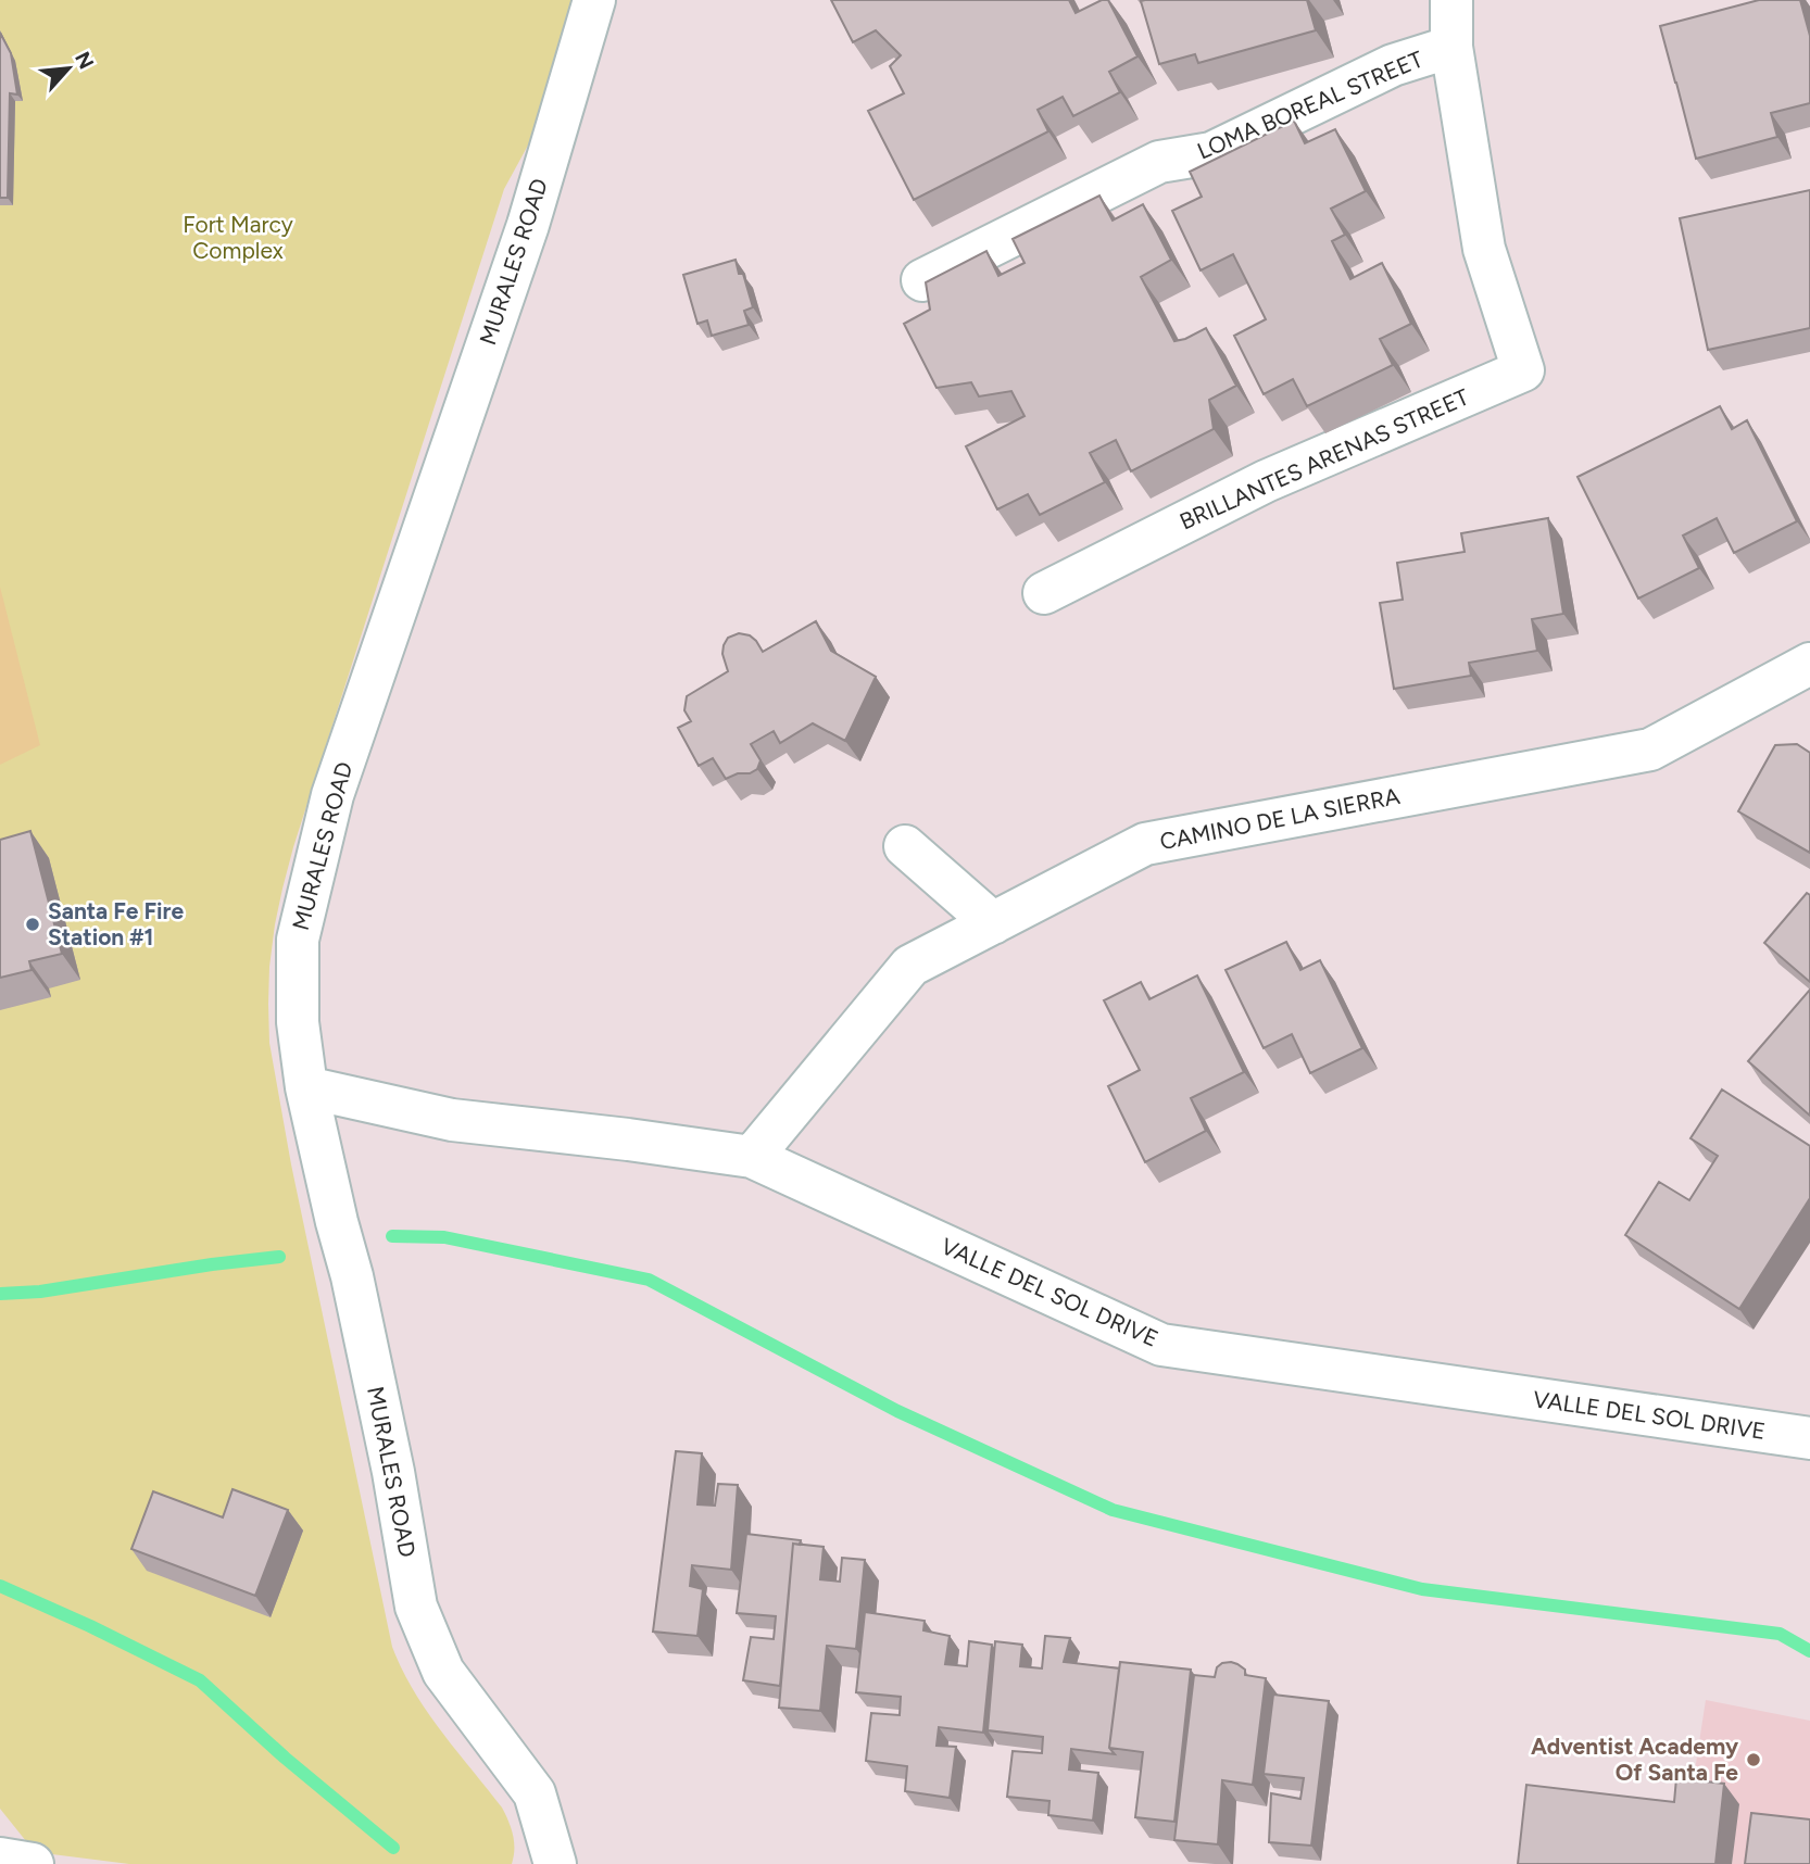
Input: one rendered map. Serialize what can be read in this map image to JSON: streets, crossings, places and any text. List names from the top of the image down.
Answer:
{
  "streets": {
    "street": [
      "LOMA BOREAL STREET",
      "MURALES ROAD",
      "BRILLANTES ARENAS STREET",
      "CAMINO DE LA SIERRA",
      "VALLE DEL SOL DRIVE"
    ]
  },
  "crossings": [
    ["LOMA BOREAL STREET", "BRILLANTES ARENAS STREET"],
    ["MURALES ROAD", "VALLE DEL SOL DRIVE"],
    ["CAMINO DE LA SIERRA", "VALLE DEL SOL DRIVE"]
  ],
  "parks": ["Fort Marcy Complex"],
  "places": ["Santa Fe Fire Station #1", "Adventist Academy Of Santa Fe"],
  "north": "top right"
}
